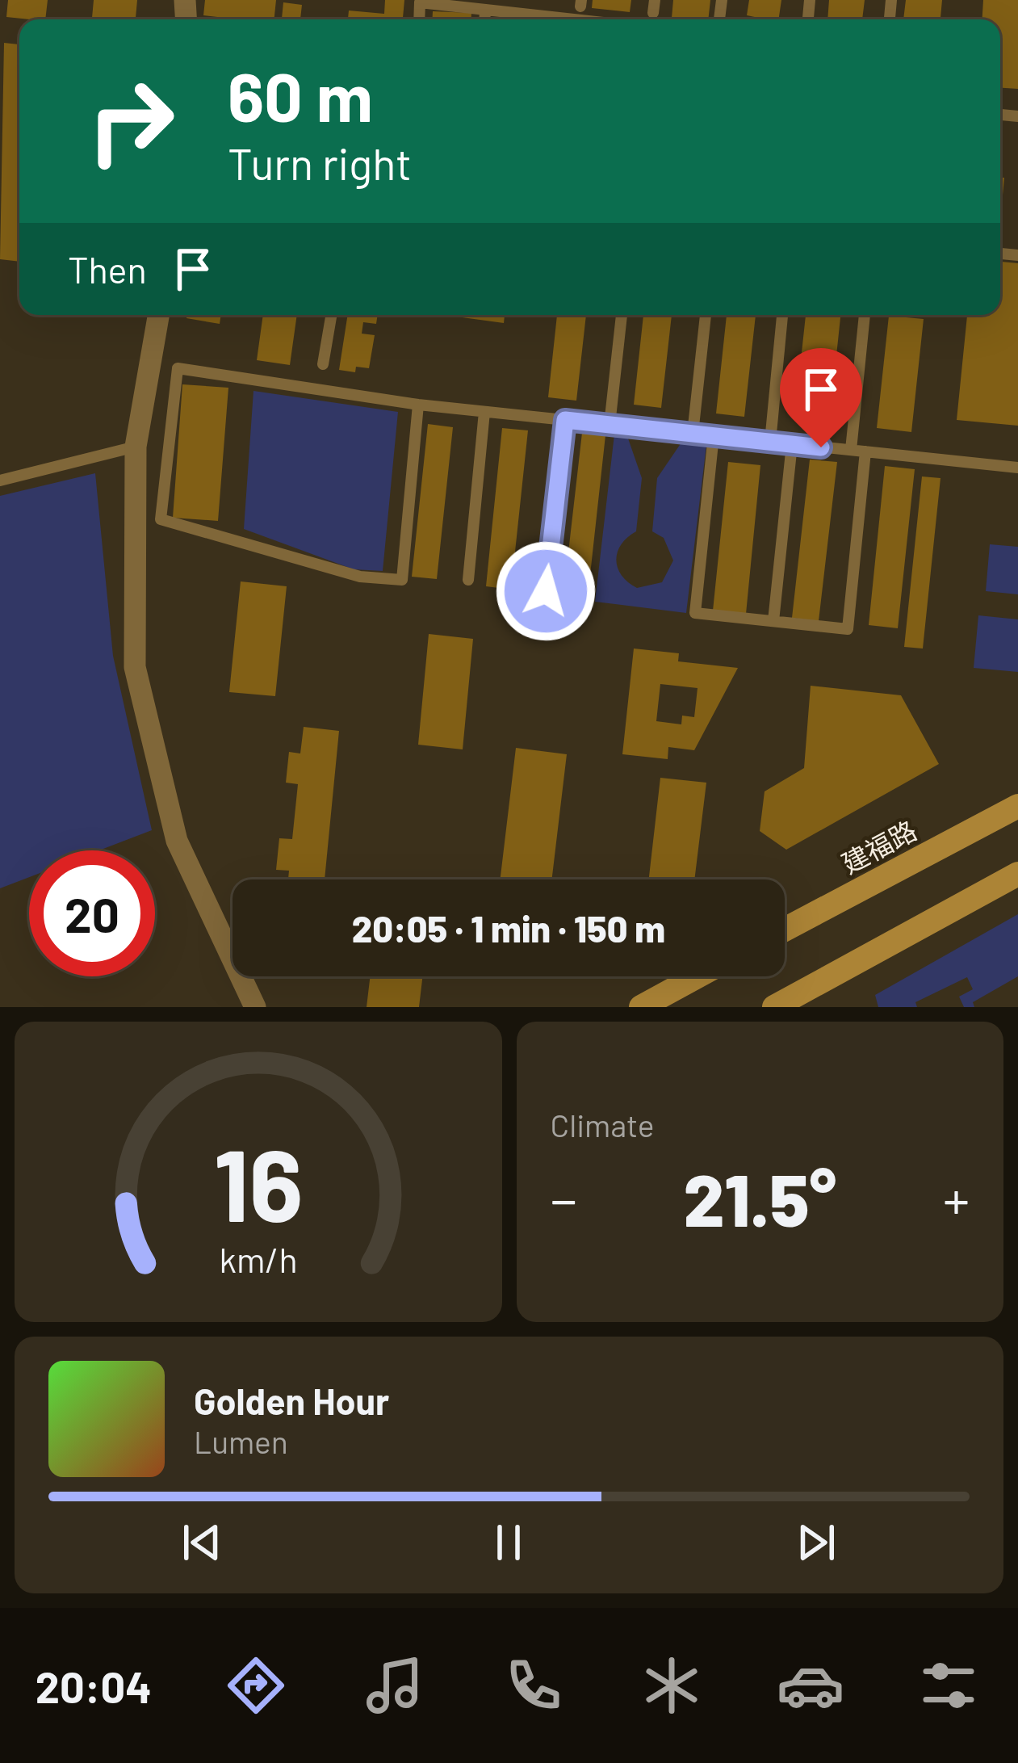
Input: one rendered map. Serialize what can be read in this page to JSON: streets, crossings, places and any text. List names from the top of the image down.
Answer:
{
  "streets": {
    "main road": ["建福路"]
  },
  "page": {
    "turn": ["60 m", "Turn right"],
    "then": "Then",
    "limit": "20",
    "trip": "20:05 · 1 min · 150 m",
    "tile": "Climate",
    "heat": ["−", "21.5°", "+"],
    "song": ["Golden Hour", "Lumen"],
    "tabs": "20:04",
    "gauge": ["16", "km/h"]
  }
}
